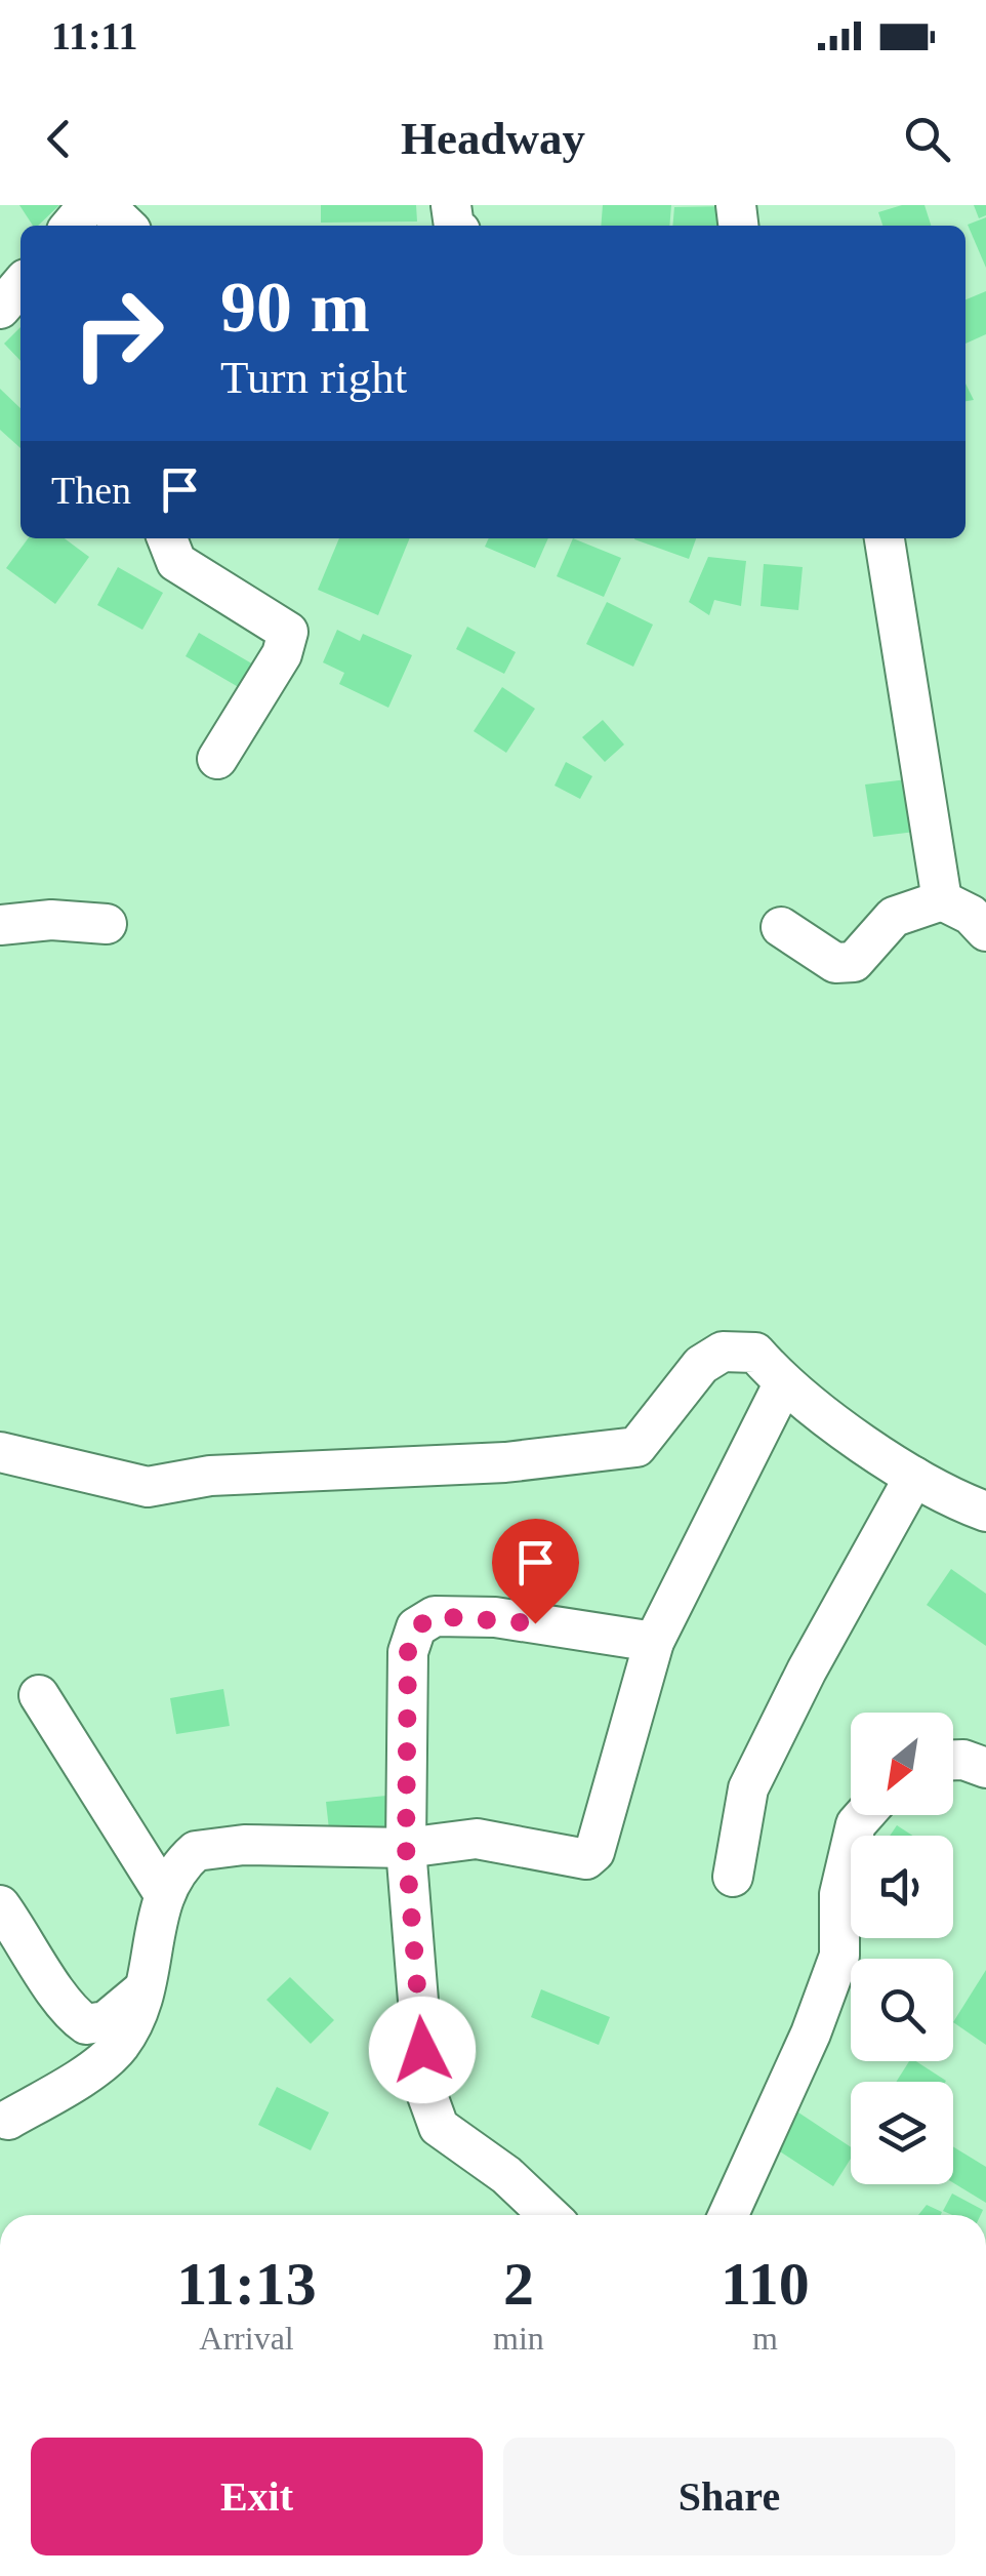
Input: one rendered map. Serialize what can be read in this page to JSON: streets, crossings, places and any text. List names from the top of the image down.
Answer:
{
  "north": "bottom left",
  "page": {
    "status": "11:11",
    "header": "Headway",
    "turn": ["90 m", "Turn right"],
    "then": "Then",
    "eta": [
      "11:13",
      "Arrival",
      "2",
      "min",
      "110",
      "m"
    ],
    "buttons": ["Exit", "Share"]
  }
}
